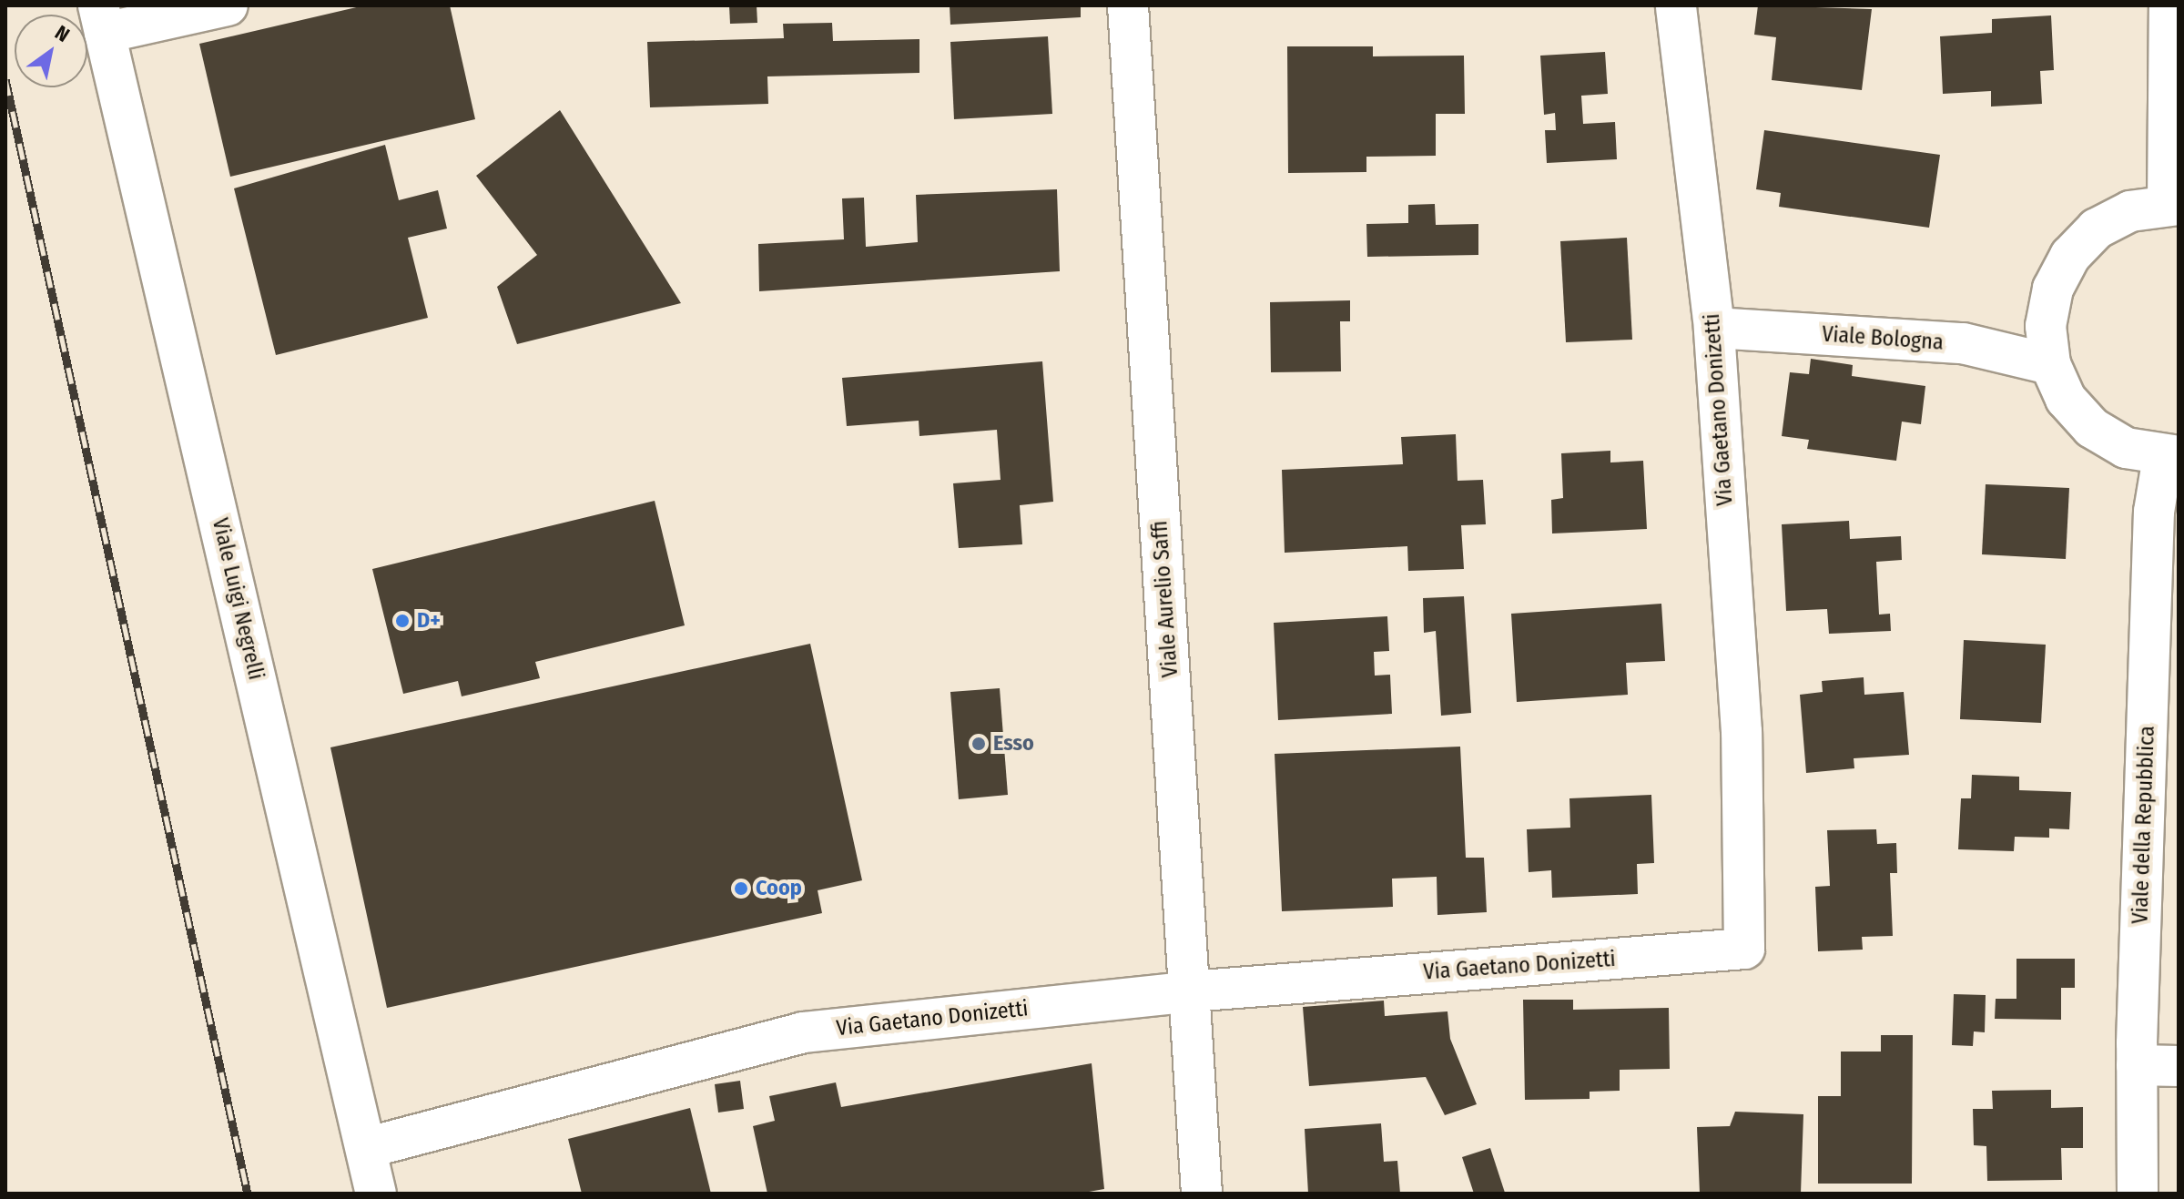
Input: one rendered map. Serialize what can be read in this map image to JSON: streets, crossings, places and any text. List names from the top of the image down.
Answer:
{
  "streets": {
    "street": [
      "Viale Bologna",
      "Via Gaetano Donizetti",
      "Viale Luigi Negrelli",
      "Viale Aurelio Saffi",
      "Viale della Repubblica"
    ]
  },
  "crossings": [
    ["Viale Bologna", "Via Gaetano Donizetti"],
    ["Via Gaetano Donizetti", "Viale Luigi Negrelli"],
    ["Via Gaetano Donizetti", "Viale Aurelio Saffi"]
  ],
  "places": ["D+", "Esso", "Coop"],
  "north": "top right"
}
